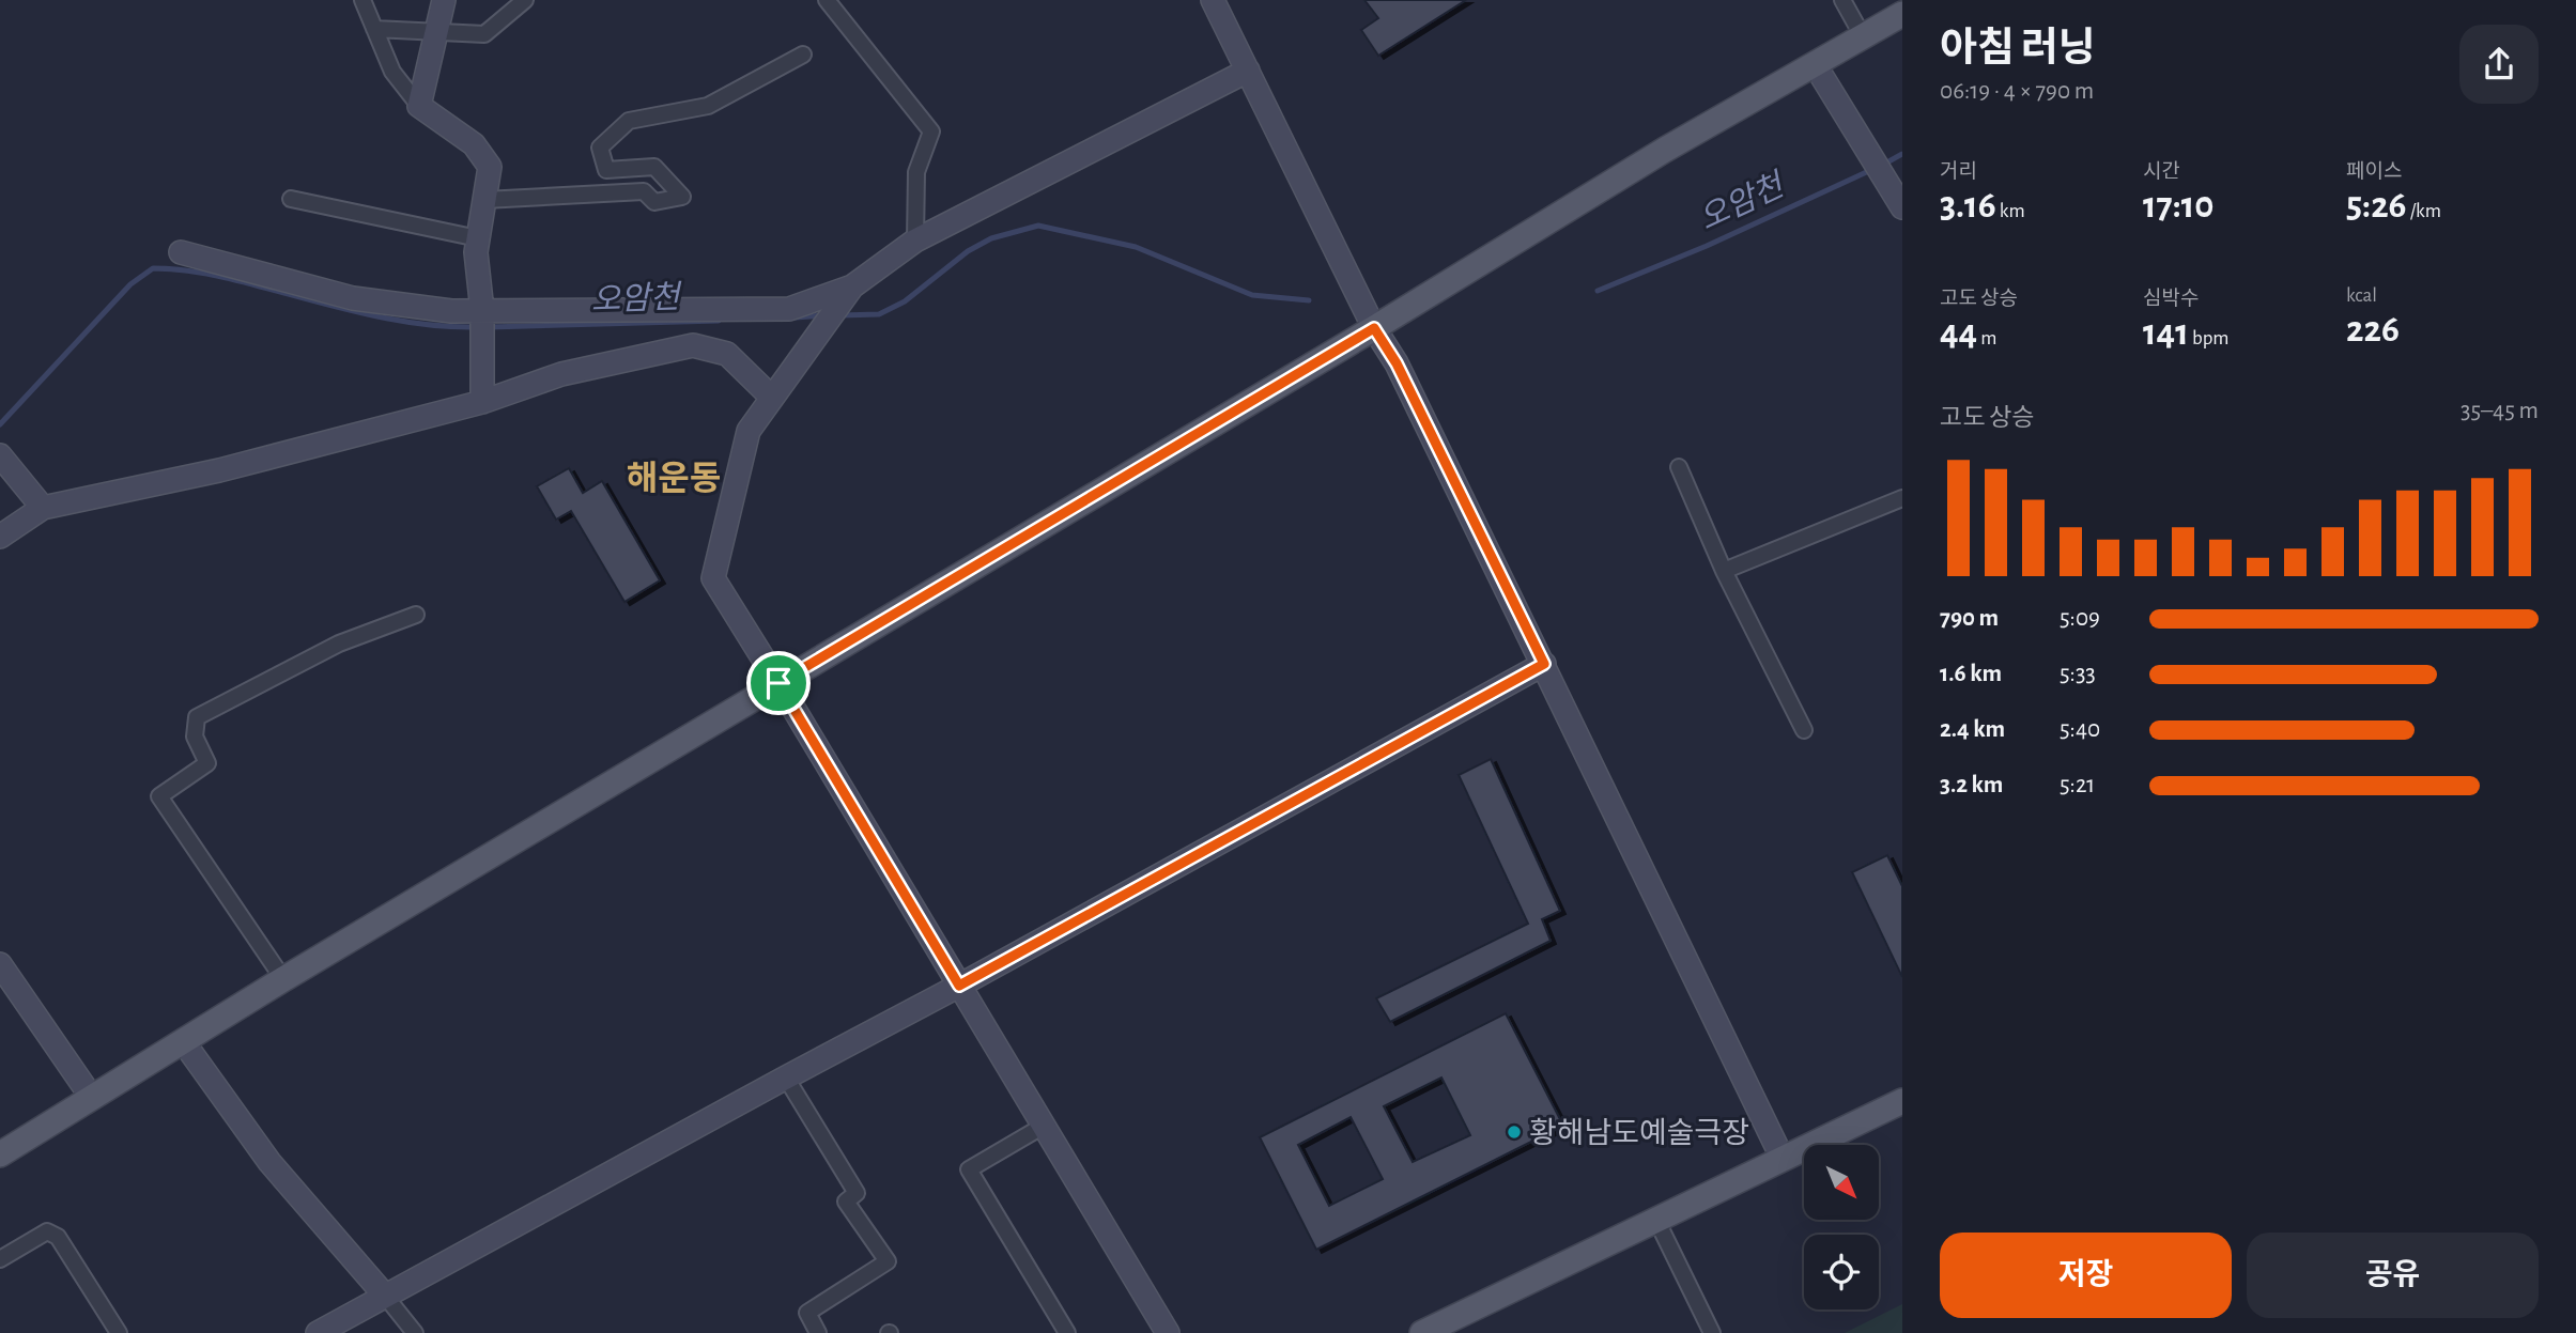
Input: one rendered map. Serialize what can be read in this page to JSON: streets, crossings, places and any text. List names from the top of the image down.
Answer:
{
  "districts": ["해운동"],
  "water": ["오암천"],
  "places": ["황해남도예술극장"],
  "north": "bottom right",
  "page": {
    "heading": ["아침 러닝", "06:19 · 4 × 790 m"],
    "stats": [
      ["거리", "3.16 km"],
      ["시간", "17:10"],
      ["페이스", "5:26 /km"],
      ["고도 상승", "44 m"],
      ["심박수", "141 bpm"],
      ["kcal", "226"]
    ],
    "chart": ["고도 상승", "35–45 m"],
    "list": [
      {
        "name": "790 m",
        "note": "5:09"
      },
      {
        "name": "1.6 km",
        "note": "5:33"
      },
      {
        "name": "2.4 km",
        "note": "5:40"
      },
      {
        "name": "3.2 km",
        "note": "5:21"
      }
    ],
    "buttons": ["저장", "공유"]
  }
}
